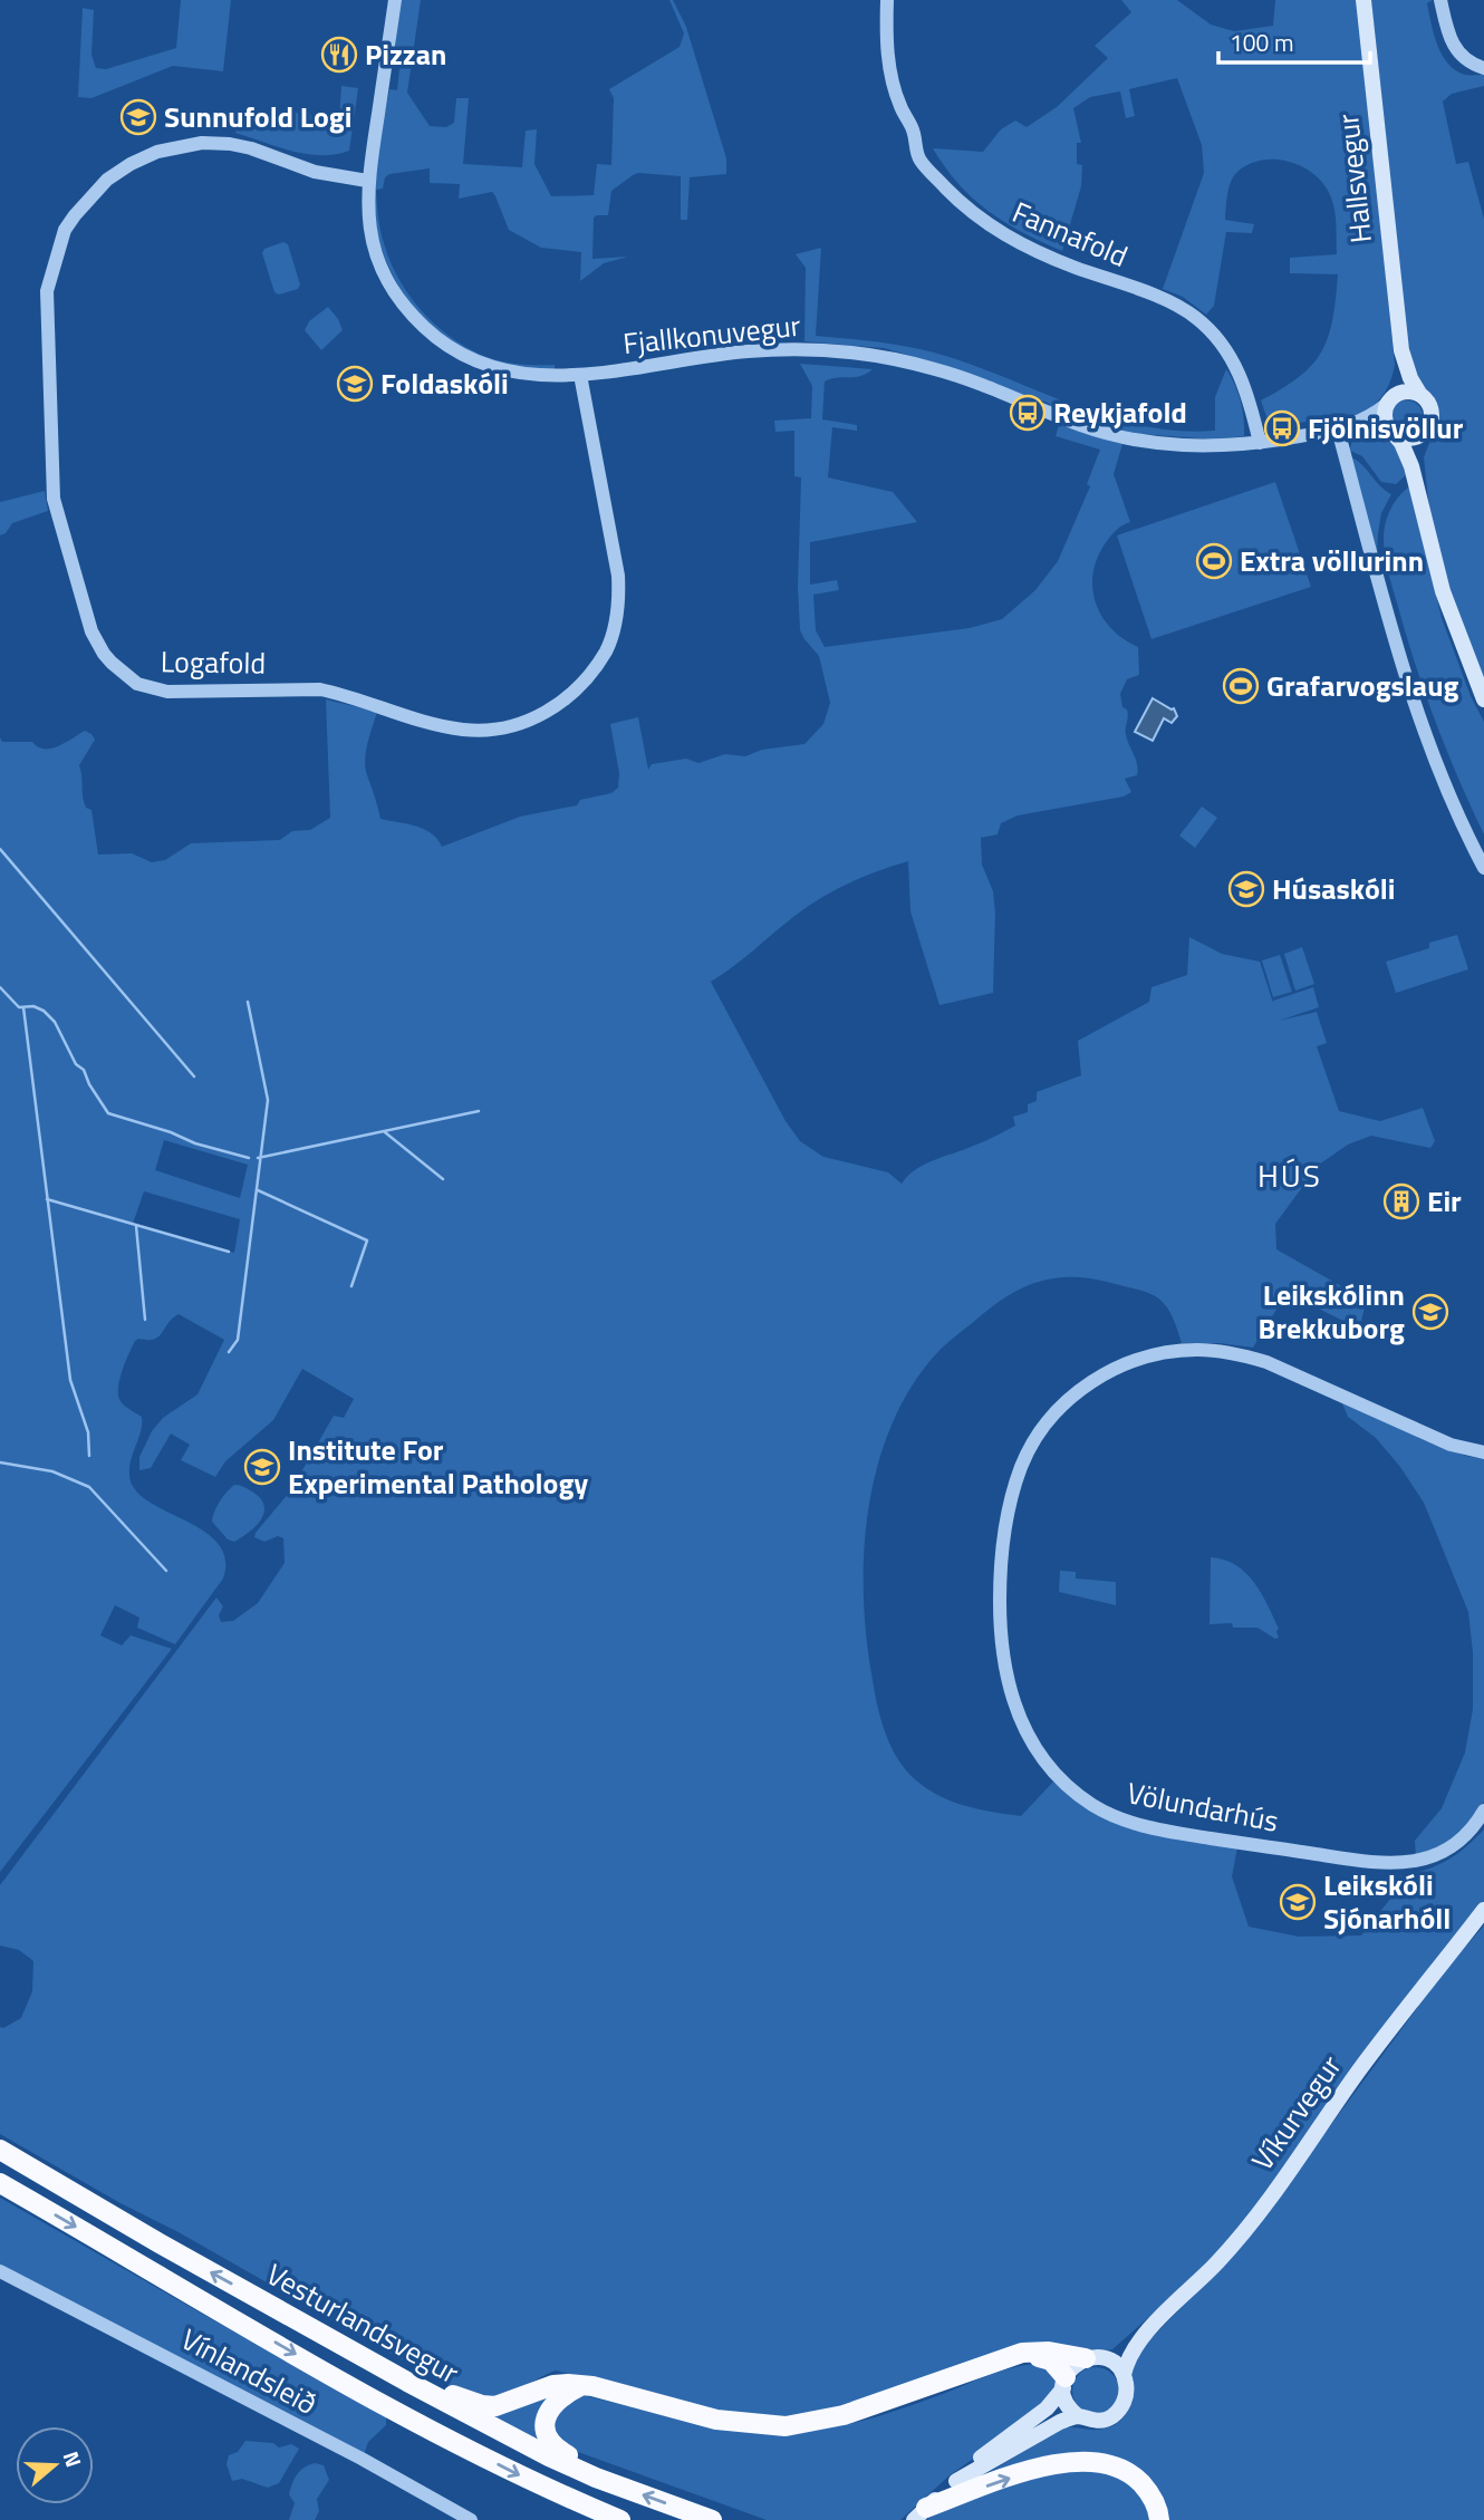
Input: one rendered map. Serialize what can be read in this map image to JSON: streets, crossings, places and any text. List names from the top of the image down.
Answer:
{
  "streets": {
    "highway": ["Vesturlandsvegur"],
    "main road": ["Hallsvegur", "Víkurvegur"],
    "street": [
      "Fannafold",
      "Fjallkonuvegur",
      "Logafold",
      "Völundarhús",
      "Vínlandsleið"
    ]
  },
  "crossings": [
    ["Hallsvegur", "Fjallkonuvegur"],
    ["Fannafold", "Fjallkonuvegur"],
    ["Fjallkonuvegur", "Logafold"]
  ],
  "districts": ["HÚS"],
  "places": {
    "restaurant": ["Pizzan"],
    "school or university": [
      "Sunnufold Logi",
      "Foldaskóli",
      "Húsaskóli",
      "Leikskólinn Brekkuborg",
      "Institute For Experimental Pathology",
      "Leikskóli Sjónarhóll"
    ],
    "bus stop": ["Reykjafold", "Fjölnisvöllur"],
    "sports": ["Extra völlurinn", "Grafarvogslaug"],
    "building": ["Eir"]
  },
  "scale_bar": "100 m",
  "north": "right"
}
